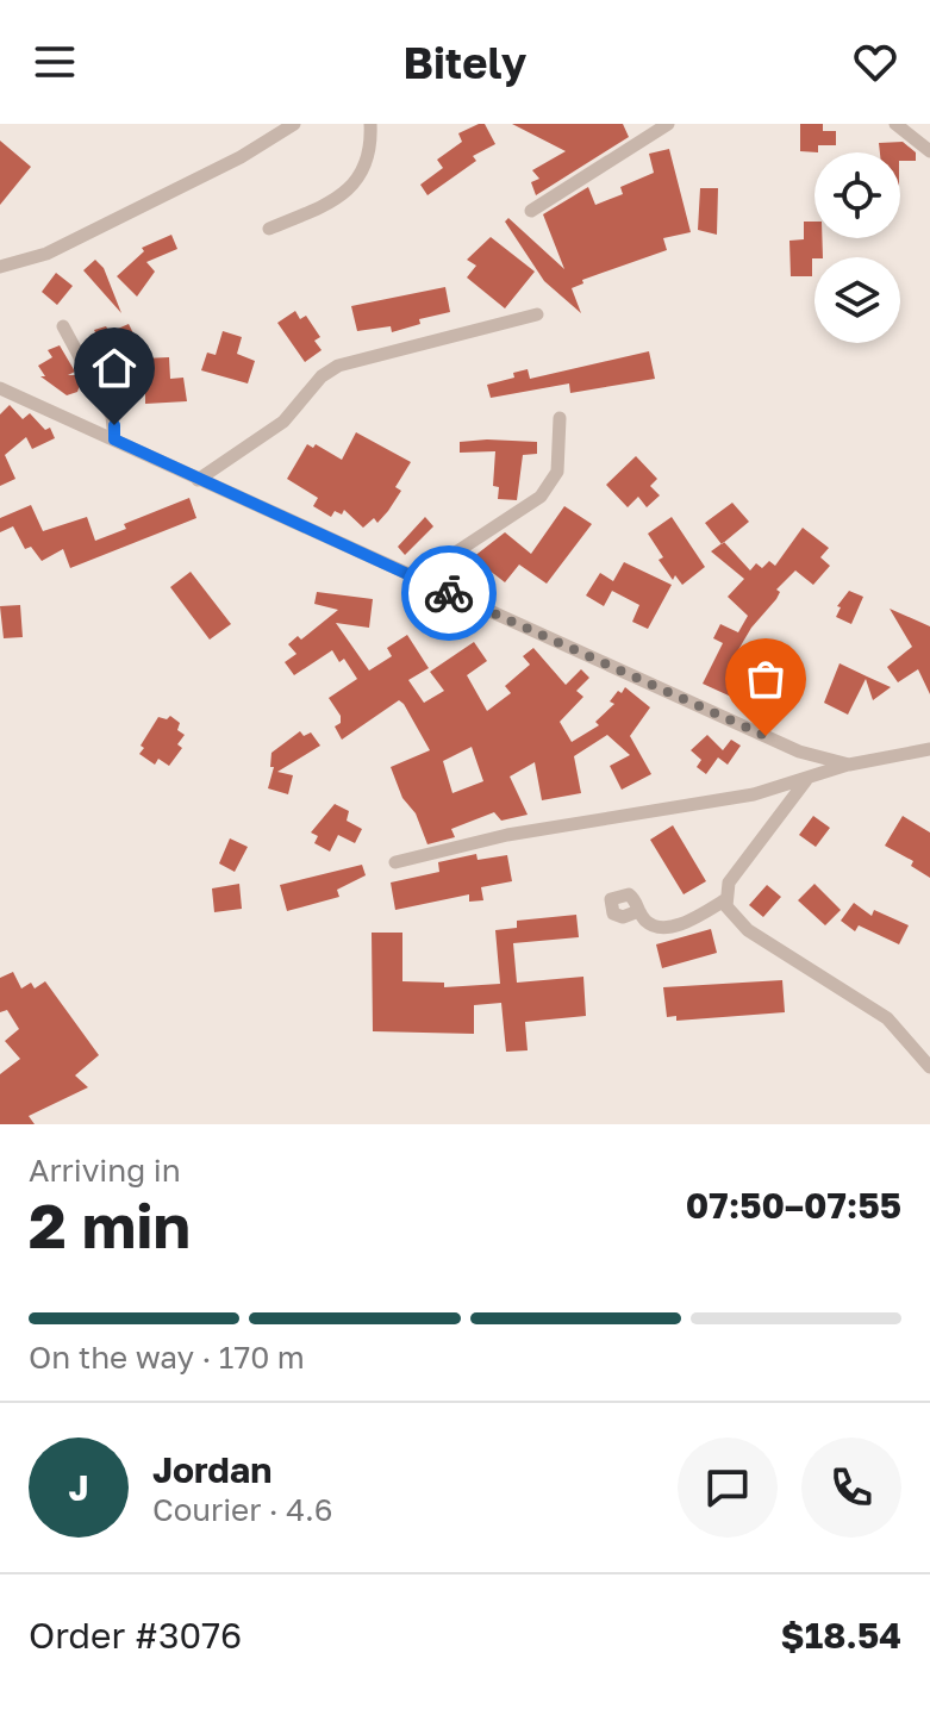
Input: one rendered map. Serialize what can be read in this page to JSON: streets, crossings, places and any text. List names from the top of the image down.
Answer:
{
  "page": {
    "header": "Bitely",
    "heading": ["2 min", "Arriving in", "07:50–07:55"],
    "panel": [
      "Jordan",
      "Courier · 4.6",
      "Order #3076",
      "$18.54"
    ],
    "bar": "On the way · 170 m",
    "round": "J"
  }
}
